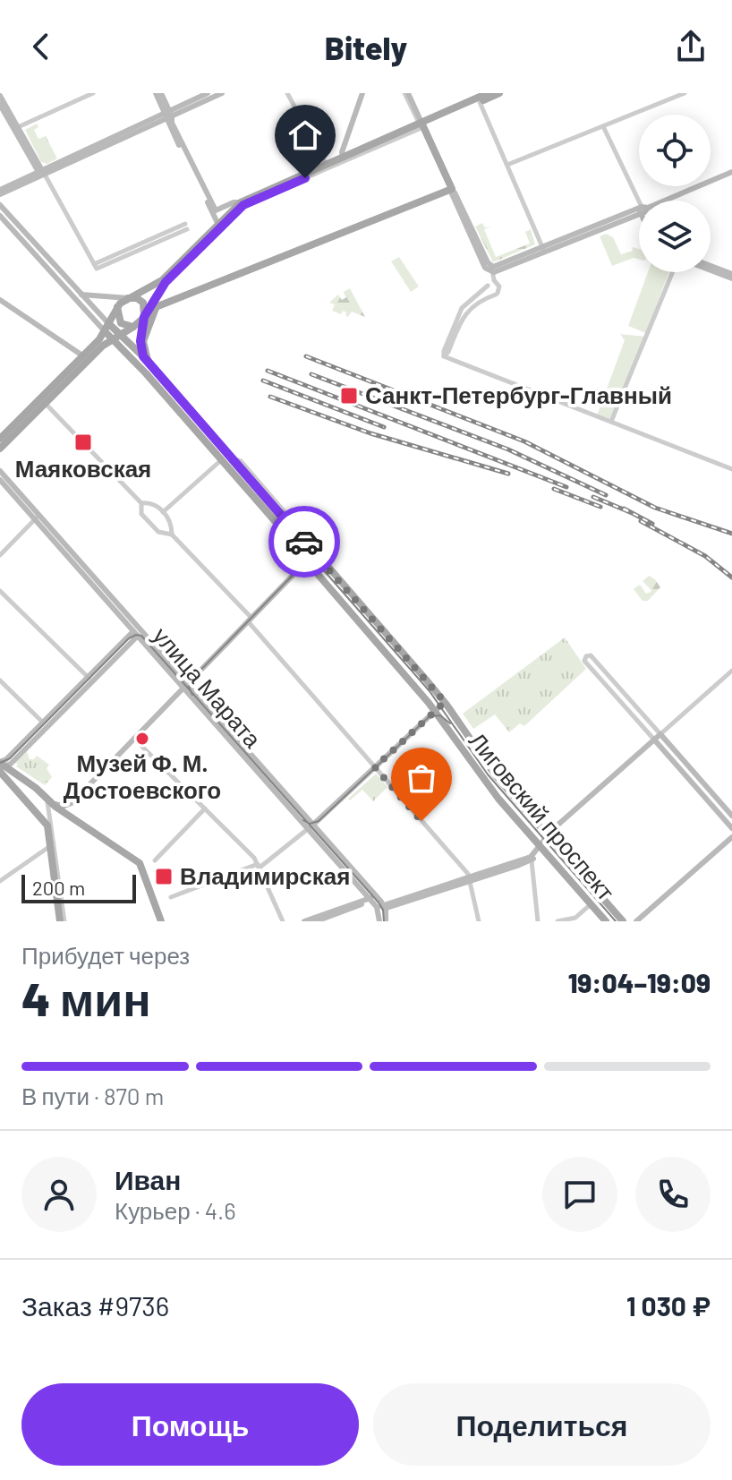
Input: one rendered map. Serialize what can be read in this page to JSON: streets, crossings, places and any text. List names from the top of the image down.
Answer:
{
  "streets": {
    "main road": ["Лиговский проспект"],
    "street": ["улица Марата"]
  },
  "places": {
    "transit": ["Санкт-Петербург-Главный", "Маяковская", "Владимирская"],
    "other": ["Музей Ф. М. Достоевского"]
  },
  "scale_bar": "200 m",
  "page": {
    "header": "Bitely",
    "scale": "200 m",
    "heading": ["4 мин", "Прибудет через", "19:04–19:09"],
    "panel": [
      "Иван",
      "Курьер · 4.6",
      "Заказ #9736",
      "1 030 ₽"
    ],
    "bar": "В пути · 870 m",
    "buttons": ["Помощь", "Поделиться"]
  }
}
